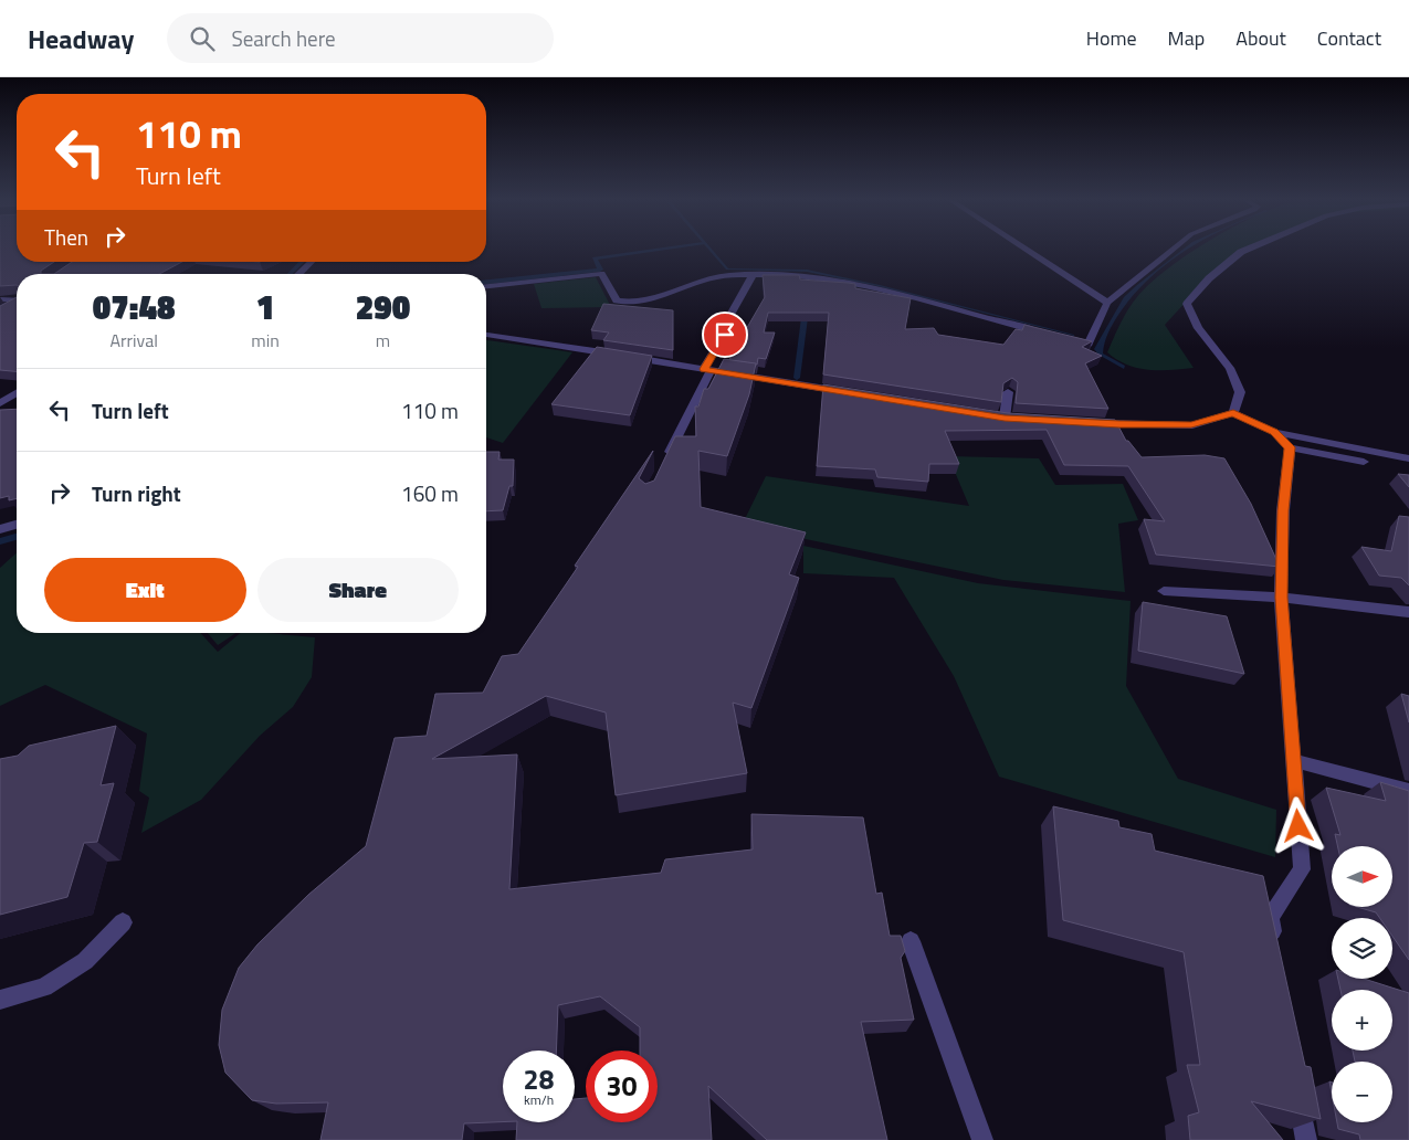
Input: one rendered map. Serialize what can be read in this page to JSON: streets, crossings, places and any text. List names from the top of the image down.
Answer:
{
  "north": "right",
  "page": {
    "header": "Headway",
    "search": "Search here",
    "nav": [
      "Home",
      "Map",
      "About",
      "Contact"
    ],
    "turn": ["110 m", "Turn left"],
    "then": "Then",
    "eta": [
      "07:48",
      "Arrival",
      "1",
      "min",
      "290",
      "m"
    ],
    "list": [
      {
        "name": "Turn left",
        "value": "110 m"
      },
      {
        "name": "Turn right",
        "value": "160 m"
      }
    ],
    "buttons": ["Exit", "Share"],
    "map_buttons": ["+", "−"],
    "speed": "28 km/h",
    "limit": "30"
  }
}
